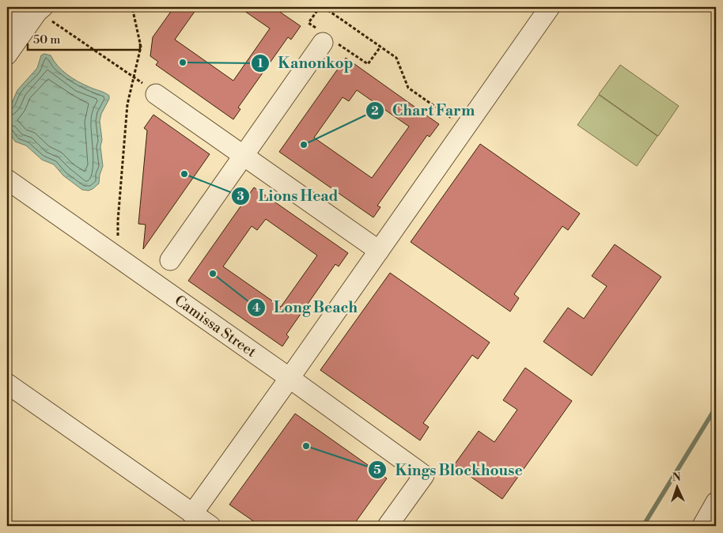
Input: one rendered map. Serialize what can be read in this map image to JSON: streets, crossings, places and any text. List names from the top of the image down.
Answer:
{
  "streets": {
    "street": ["Camissa Street"]
  },
  "places": [
    "Kanonkop",
    "Chart Farm",
    "Lions Head",
    "Long Beach",
    "Kings Blockhouse"
  ],
  "scale_bar": "50 m",
  "north": "top"
}
